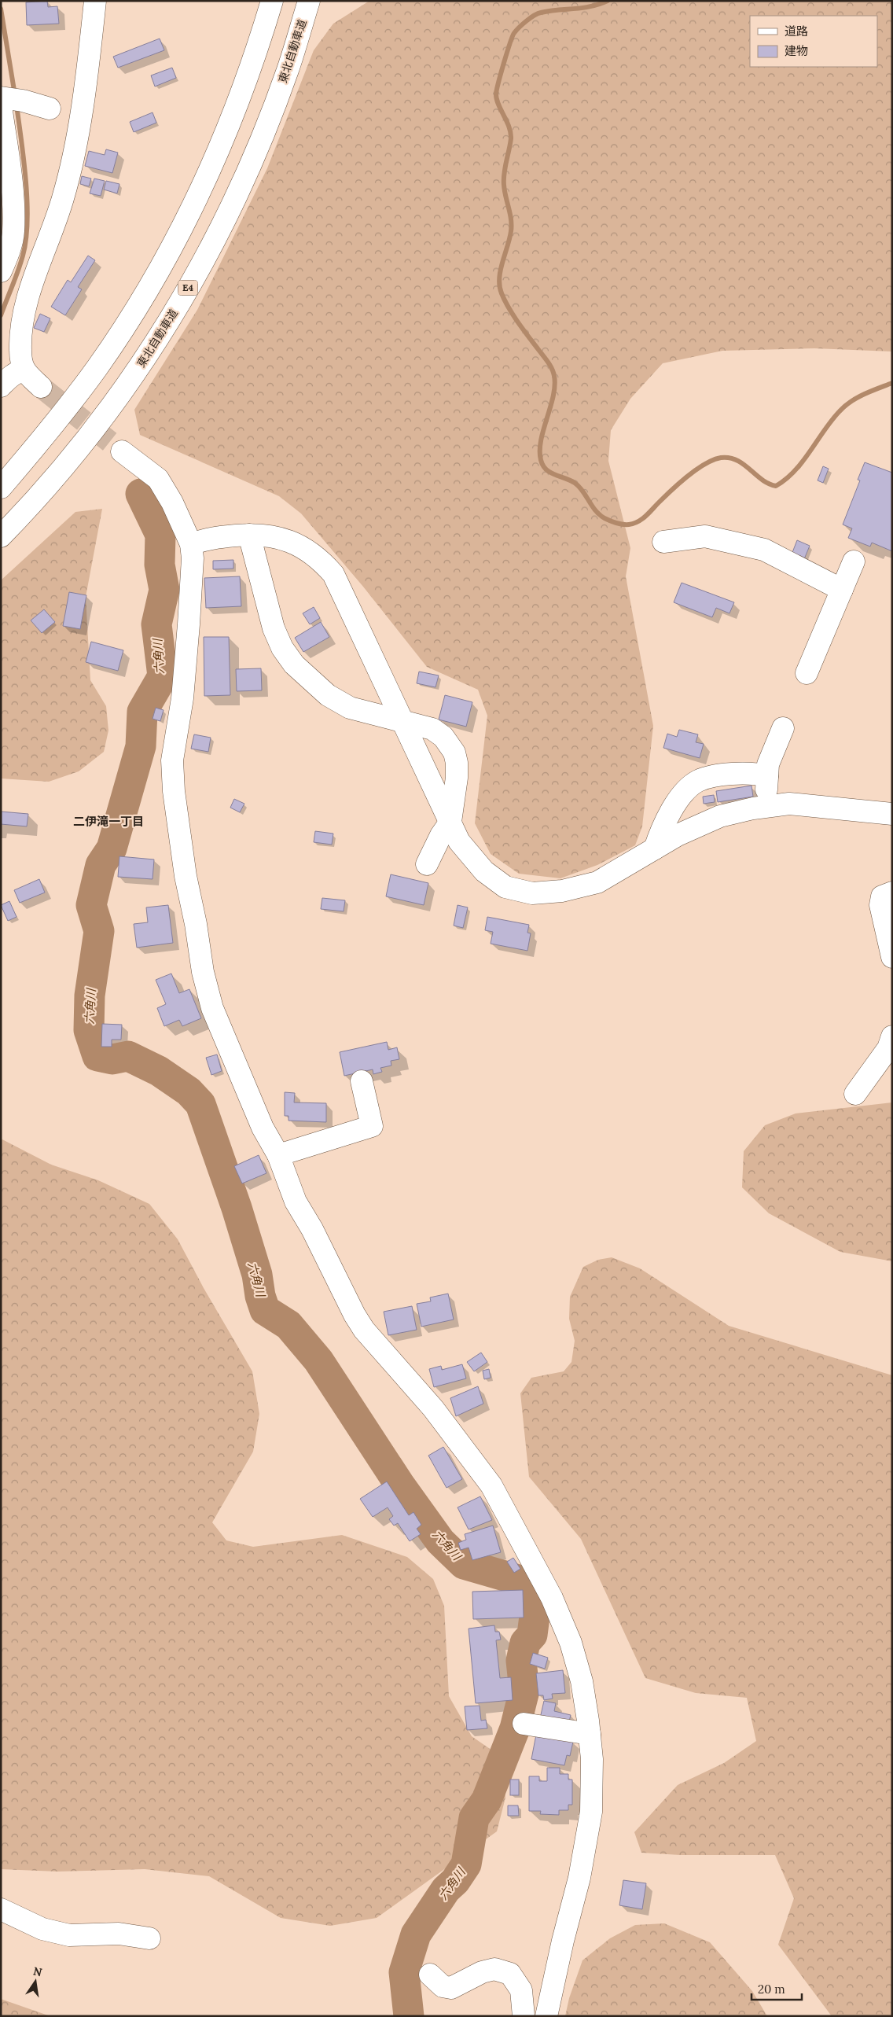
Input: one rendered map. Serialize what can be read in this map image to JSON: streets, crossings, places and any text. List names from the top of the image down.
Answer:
{
  "streets": {
    "main road": ["東北自動車道", "E4"]
  },
  "districts": ["二伊滝一丁目"],
  "water": ["六角川"],
  "legend": ["道路", "建物"],
  "scale_bar": "20 m",
  "north": "top"
}
